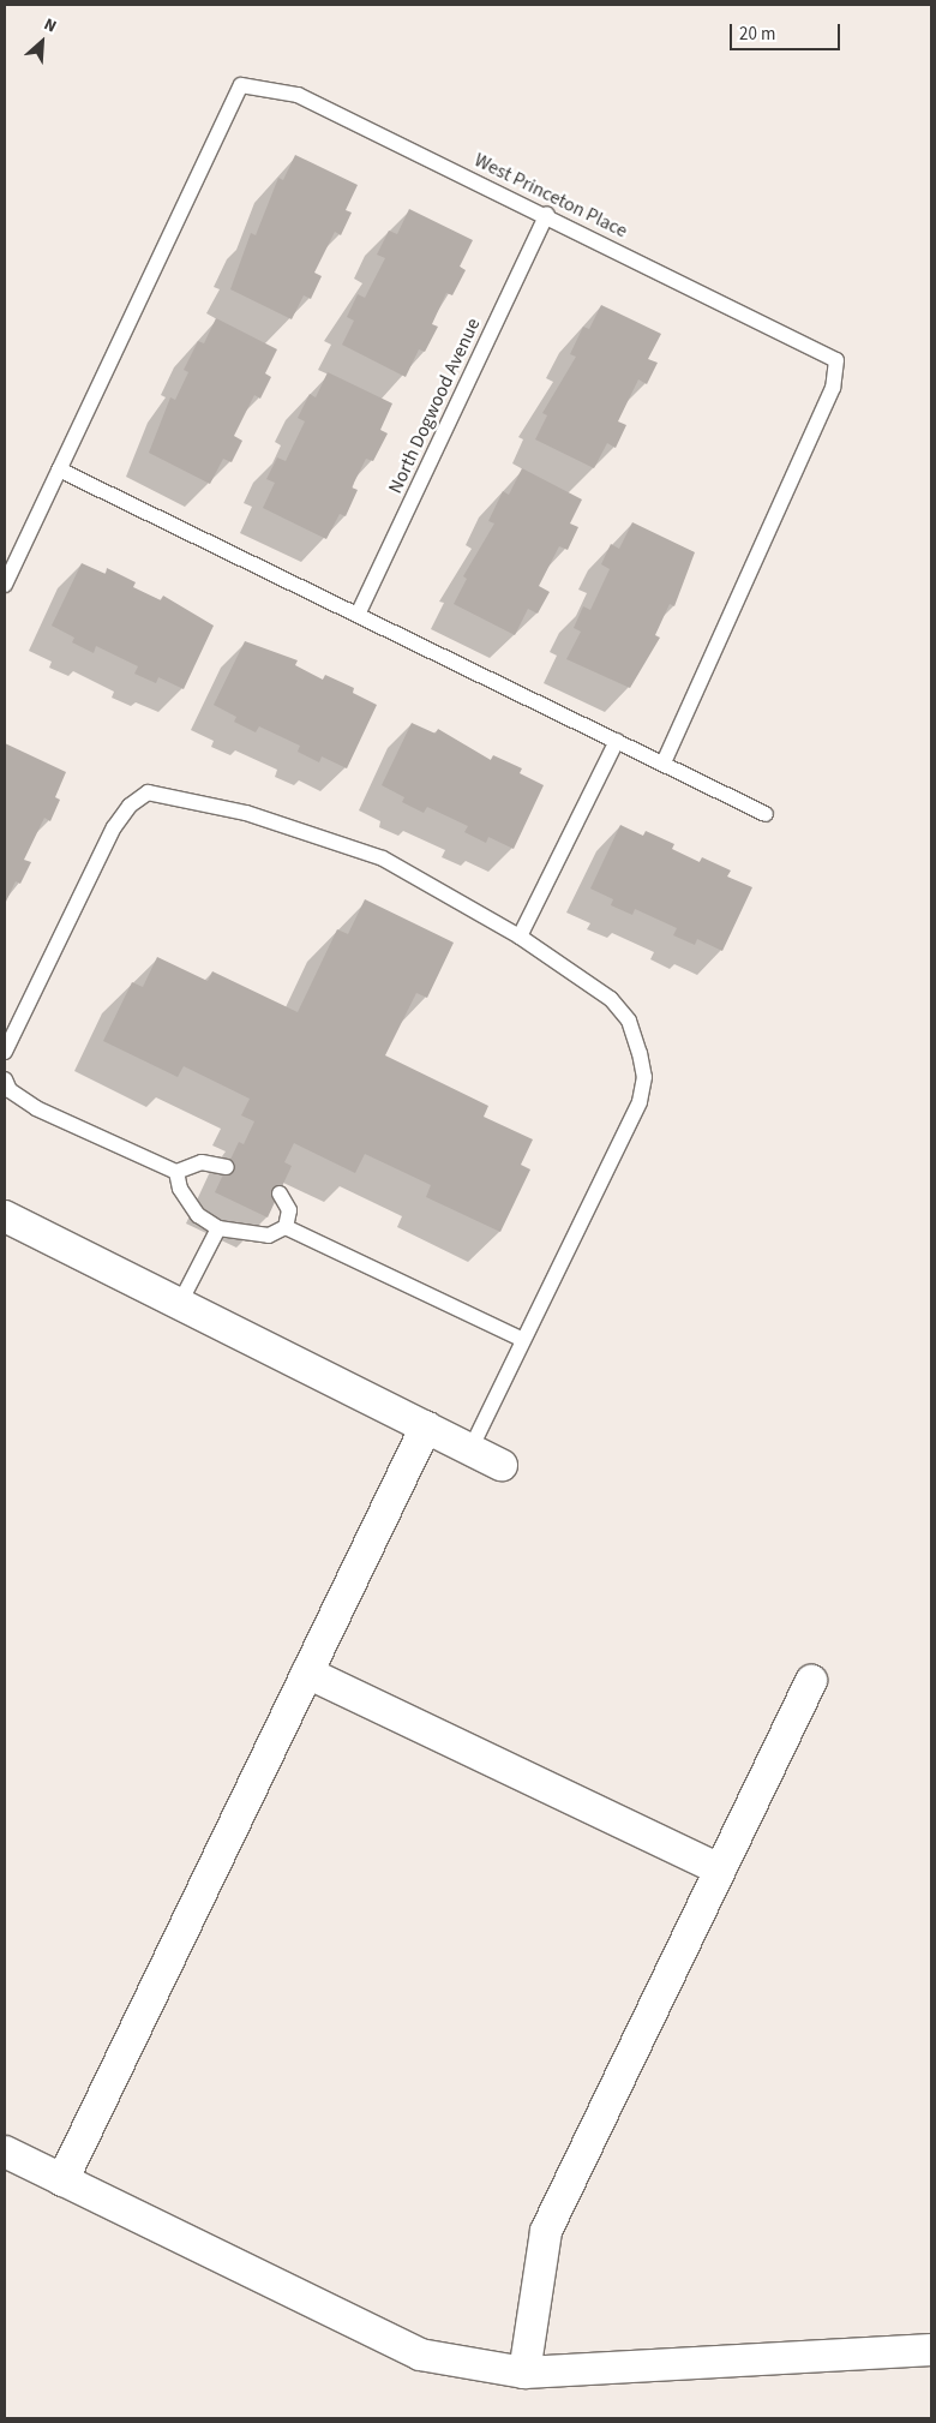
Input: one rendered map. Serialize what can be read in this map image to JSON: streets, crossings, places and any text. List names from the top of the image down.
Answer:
{
  "streets": {
    "lane": ["West Princeton Place", "North Dogwood Avenue"]
  },
  "crossings": [
    ["West Princeton Place", "North Dogwood Avenue"]
  ],
  "scale_bar": "20 m",
  "north": "top right"
}
